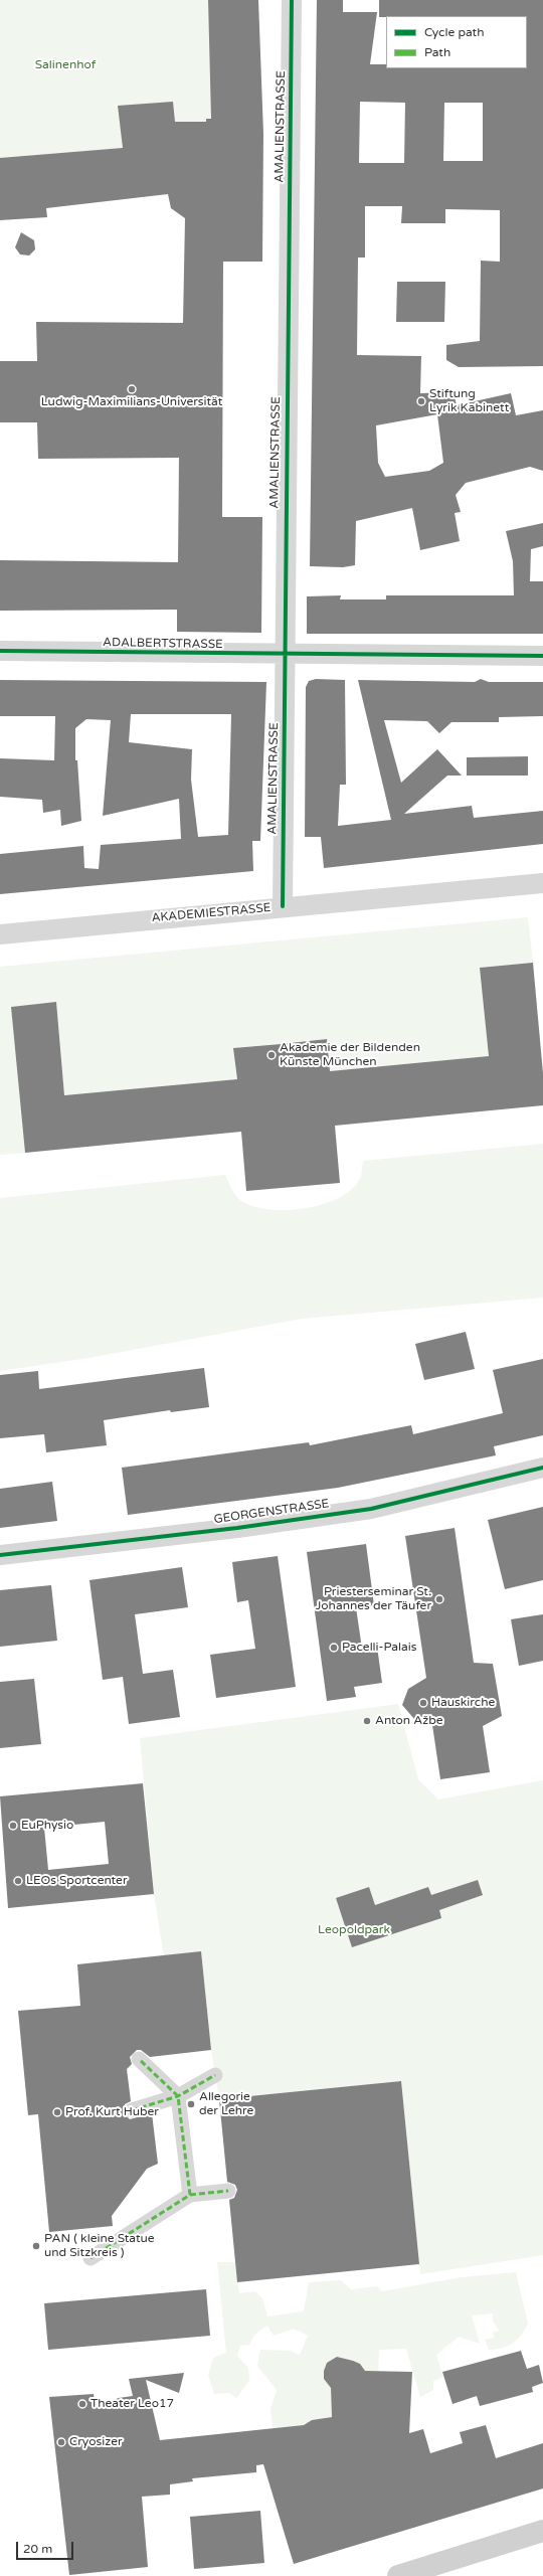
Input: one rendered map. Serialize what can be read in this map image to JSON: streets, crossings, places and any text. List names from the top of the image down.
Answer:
{
  "streets": {
    "street": [
      "AMALIENSTRASSE",
      "ADALBERTSTRASSE",
      "AKADEMIESTRASSE",
      "GEORGENSTRASSE"
    ]
  },
  "crossings": [
    ["AMALIENSTRASSE", "ADALBERTSTRASSE"],
    ["AMALIENSTRASSE", "AKADEMIESTRASSE"]
  ],
  "parks": ["Salinenhof", "Leopoldpark"],
  "places": [
    "Ludwig-Maximilians-Universität",
    "Stiftung Lyrik Kabinett",
    "Akademie der Bildenden Künste München",
    "Priesterseminar St. Johannes der Täufer",
    "Pacelli-Palais",
    "Hauskirche",
    "Anton Ažbe",
    "EuPhysio",
    "LEOs Sportcenter",
    "Allegorie der Lehre",
    "Prof. Kurt Huber",
    "PAN ( kleine Statue und Sitzkreis )",
    "Theater Leo17",
    "Cryosizer"
  ],
  "legend": ["Cycle path", "Path"],
  "scale_bar": "20 m"
}
